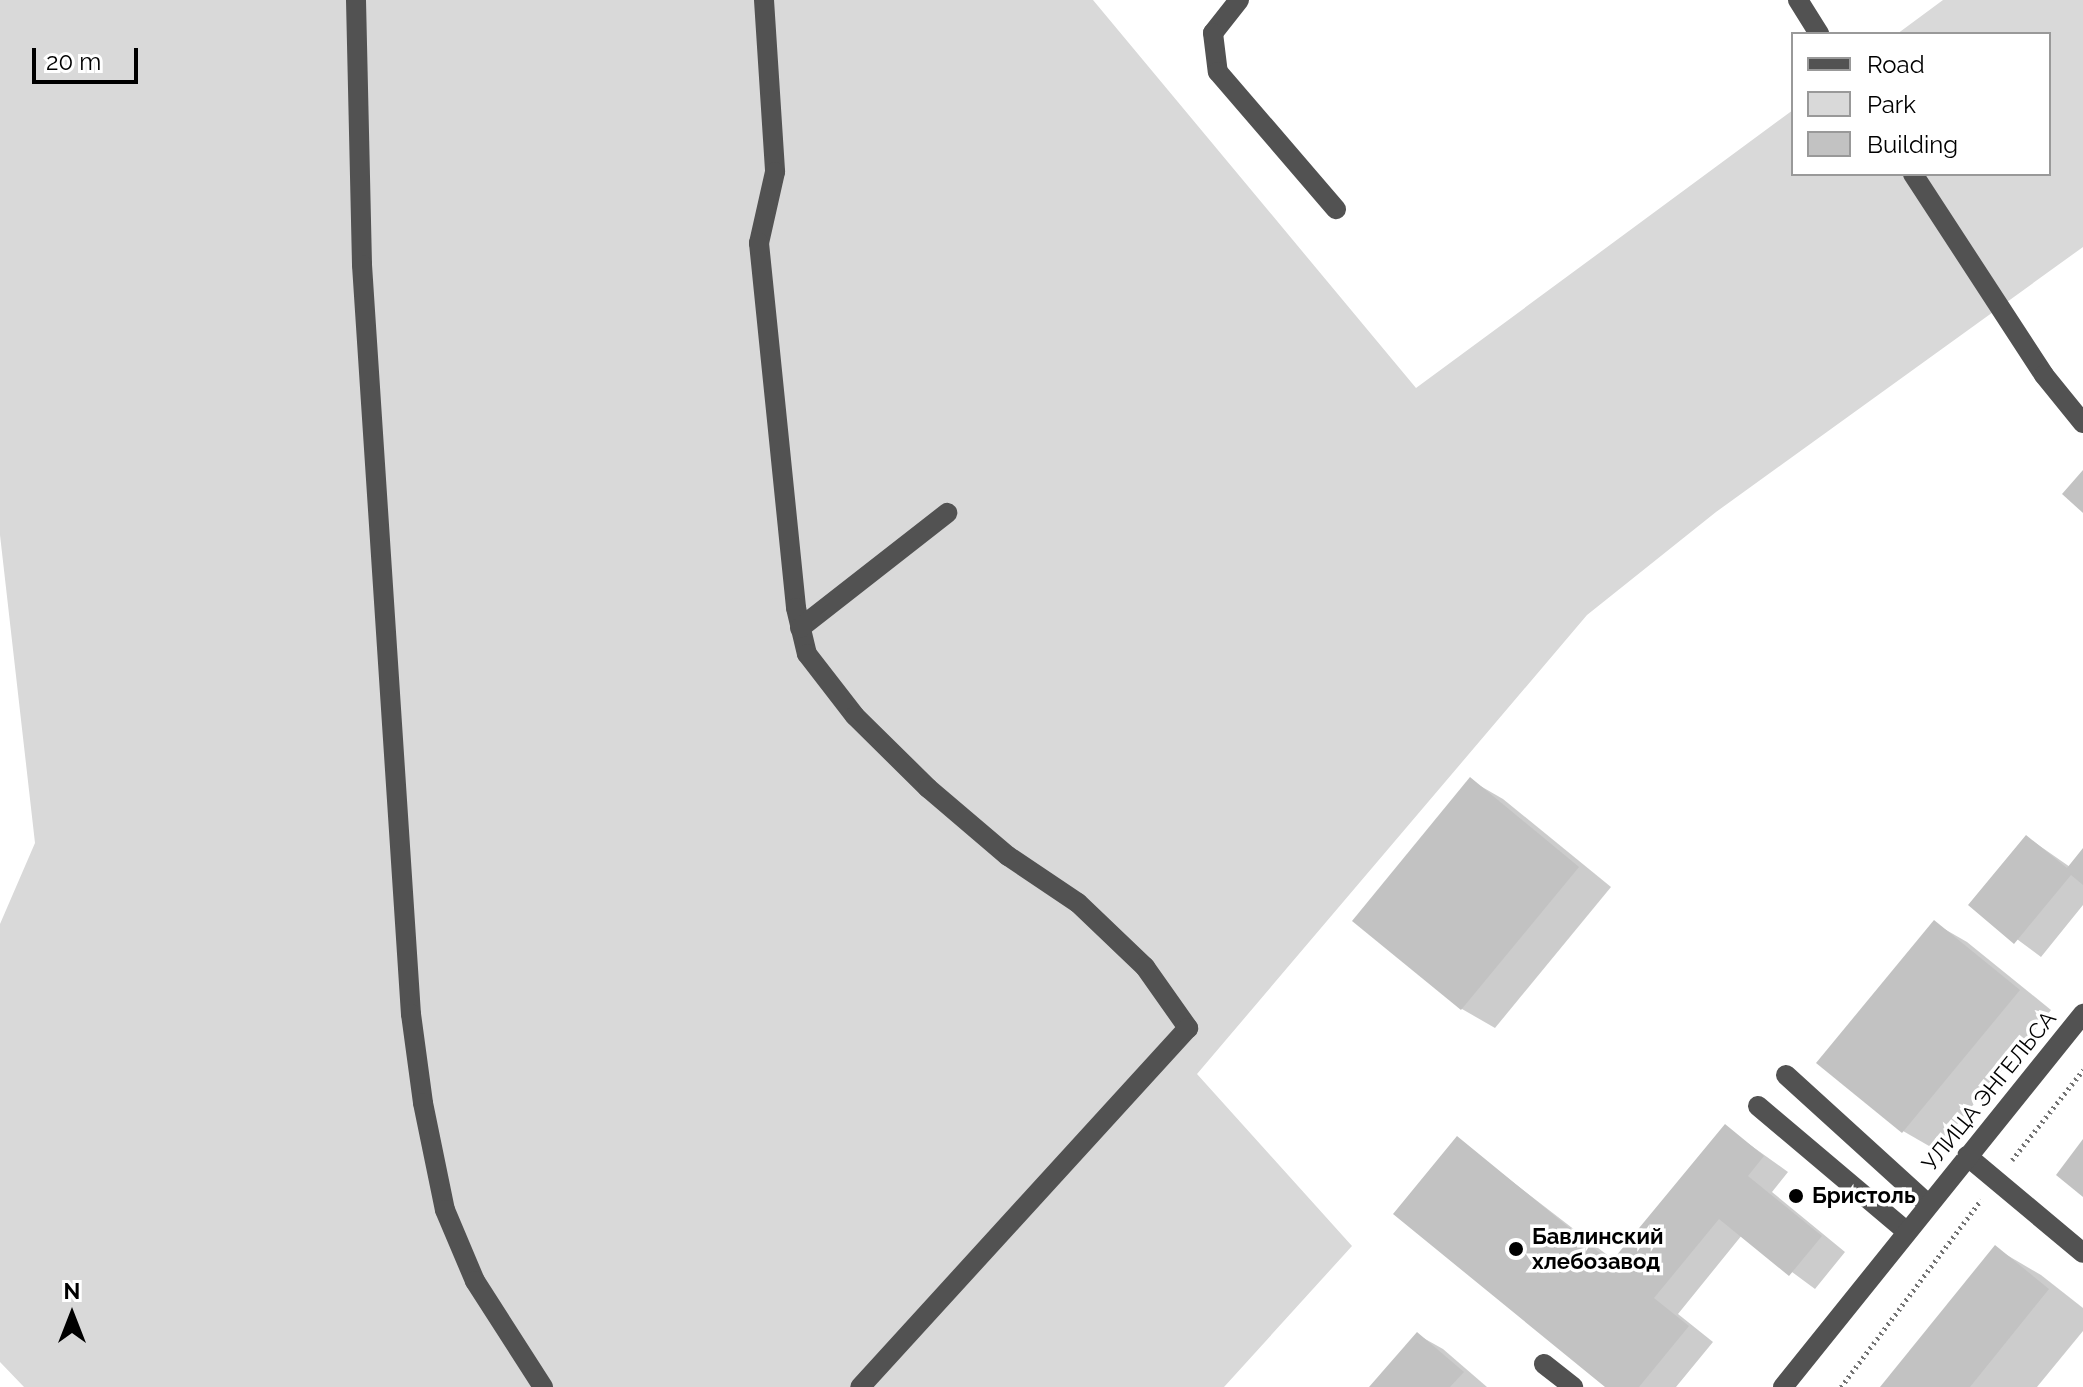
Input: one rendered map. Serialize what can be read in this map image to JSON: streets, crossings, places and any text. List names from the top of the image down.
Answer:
{
  "streets": {
    "street": ["УЛИЦА ЭНГЕЛЬСА"]
  },
  "places": ["Бристоль", "Бавлинский хлебозавод"],
  "legend": ["Road", "Park", "Building"],
  "scale_bar": "20 m",
  "north": "top"
}
